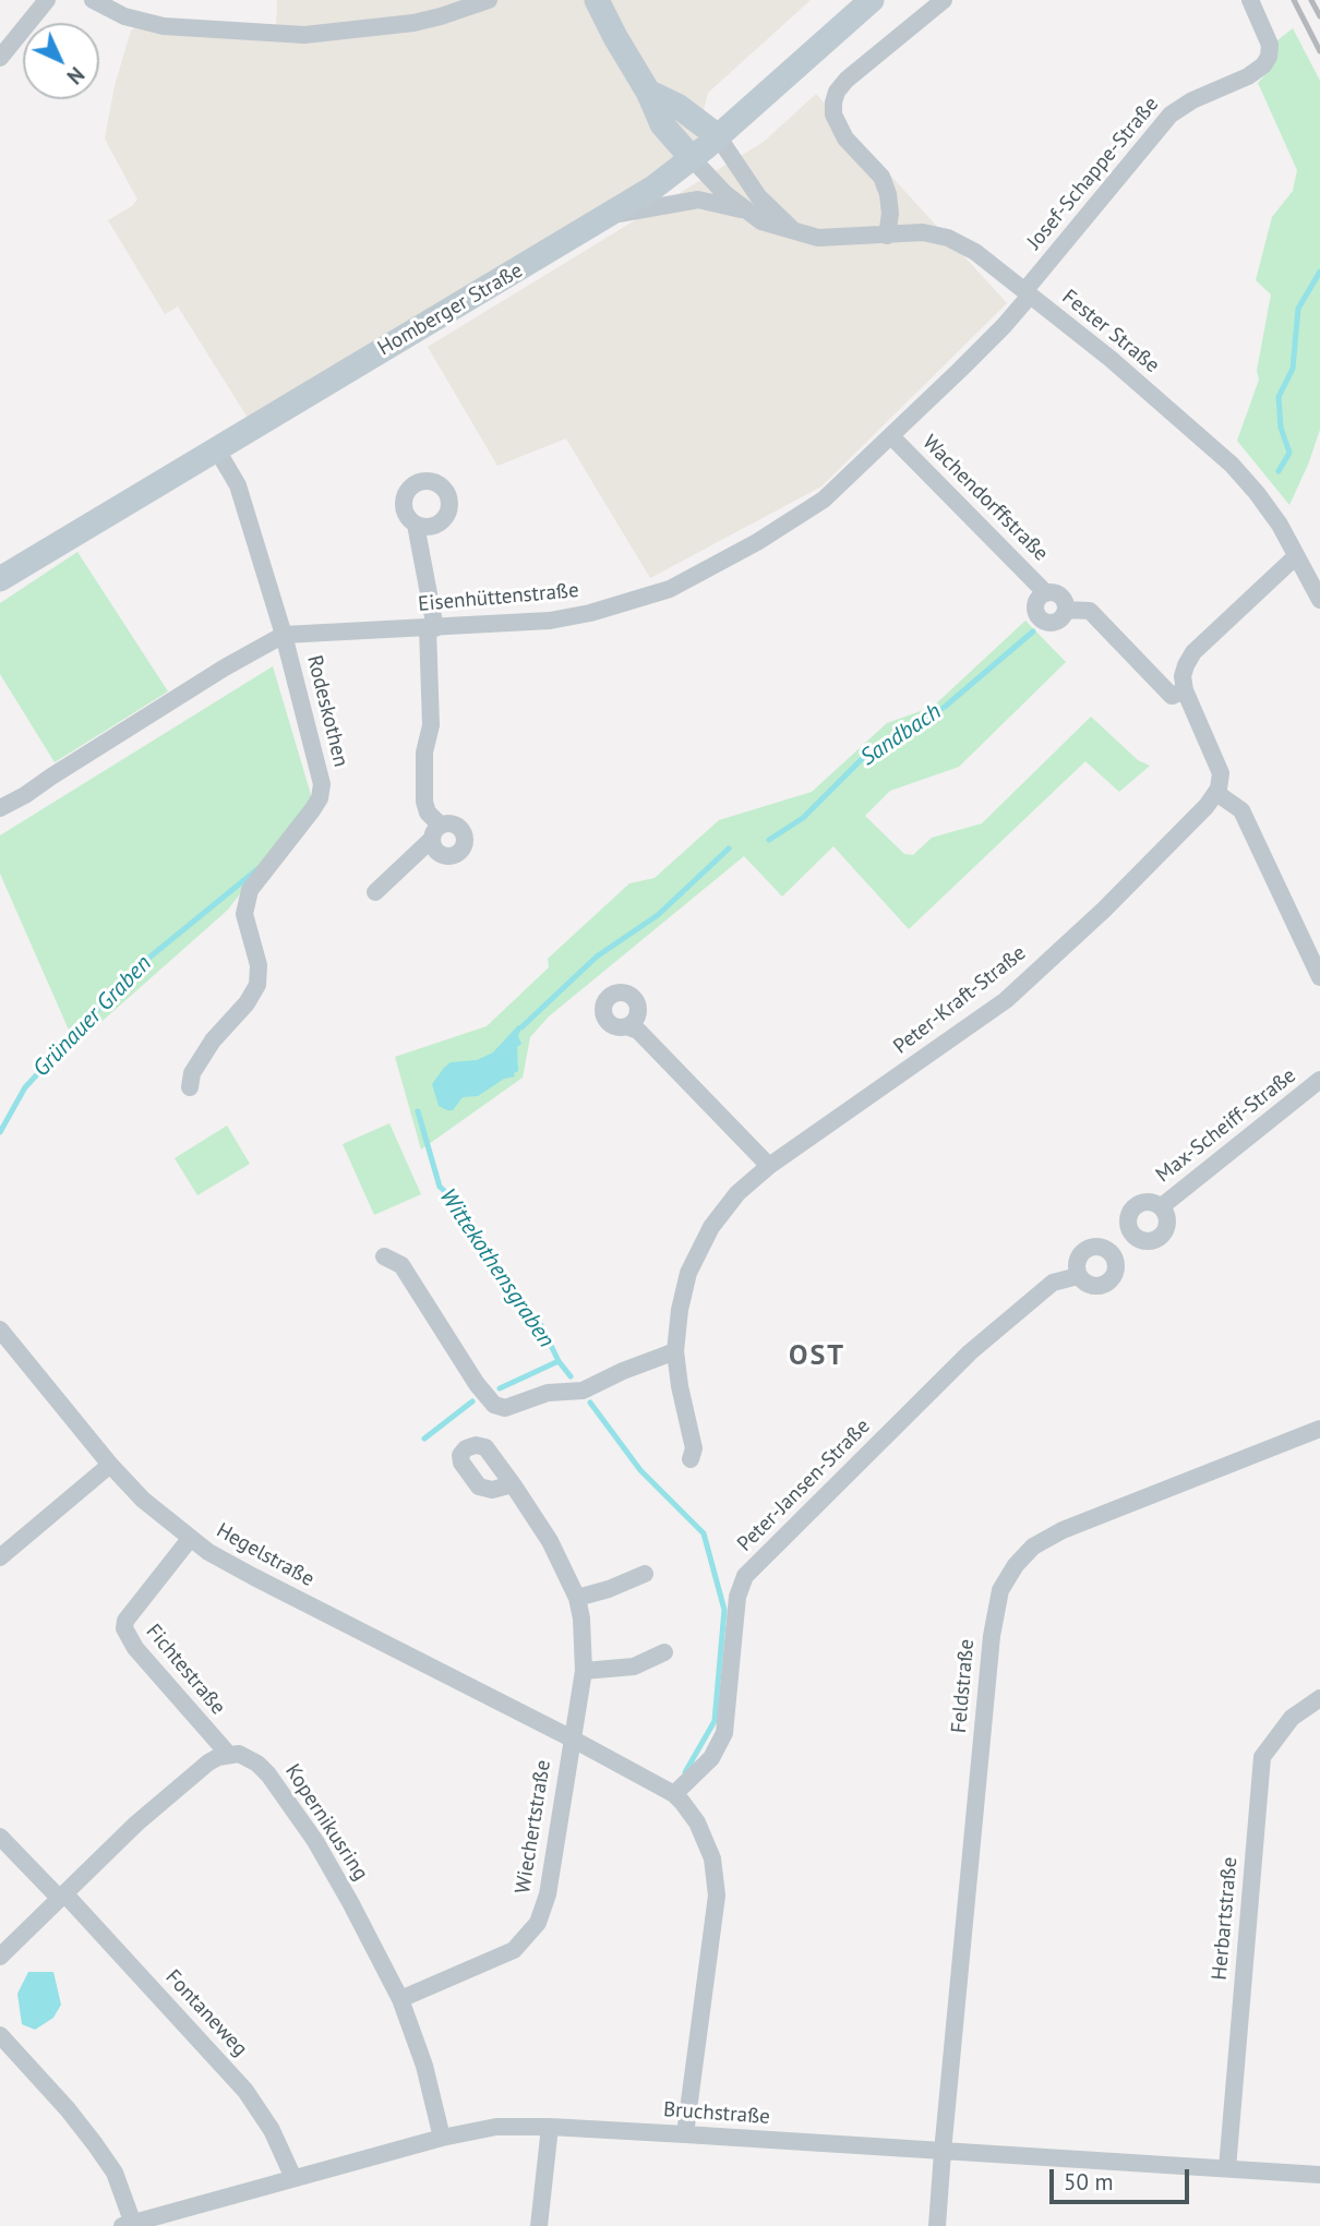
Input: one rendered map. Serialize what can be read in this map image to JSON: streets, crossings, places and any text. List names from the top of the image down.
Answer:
{
  "streets": {
    "main road": ["Homberger Straße"],
    "street": [
      "Josef-Schappe-Straße",
      "Fester Straße",
      "Wachendorffstraße",
      "Eisenhüttenstraße",
      "Rodeskothen",
      "Peter-Kraft-Straße",
      "Max-Scheiff-Straße",
      "Peter-Jansen-Straße",
      "Hegelstraße",
      "Fichtestraße",
      "Feldstraße",
      "Kopernikusring",
      "Wiechertstraße",
      "Herbartstraße",
      "Fontaneweg",
      "Bruchstraße"
    ]
  },
  "crossings": [
    ["Josef-Schappe-Straße", "Fester Straße"],
    ["Josef-Schappe-Straße", "Eisenhüttenstraße"],
    ["Homberger Straße", "Fester Straße"],
    ["Homberger Straße", "Rodeskothen"],
    ["Fester Straße", "Eisenhüttenstraße"],
    ["Wachendorffstraße", "Eisenhüttenstraße"],
    ["Eisenhüttenstraße", "Rodeskothen"],
    ["Max-Scheiff-Straße", "Peter-Jansen-Straße"],
    ["Hegelstraße", "Fichtestraße"],
    ["Hegelstraße", "Wiechertstraße"],
    ["Fichtestraße", "Kopernikusring"],
    ["Feldstraße", "Bruchstraße"],
    ["Kopernikusring", "Wiechertstraße"],
    ["Kopernikusring", "Bruchstraße"],
    ["Herbartstraße", "Bruchstraße"],
    ["Fontaneweg", "Bruchstraße"]
  ],
  "districts": ["OST"],
  "water": ["Sandbach", "Grünauer Graben", "Wittekothensgraben"],
  "scale_bar": "50 m",
  "north": "bottom right"
}
